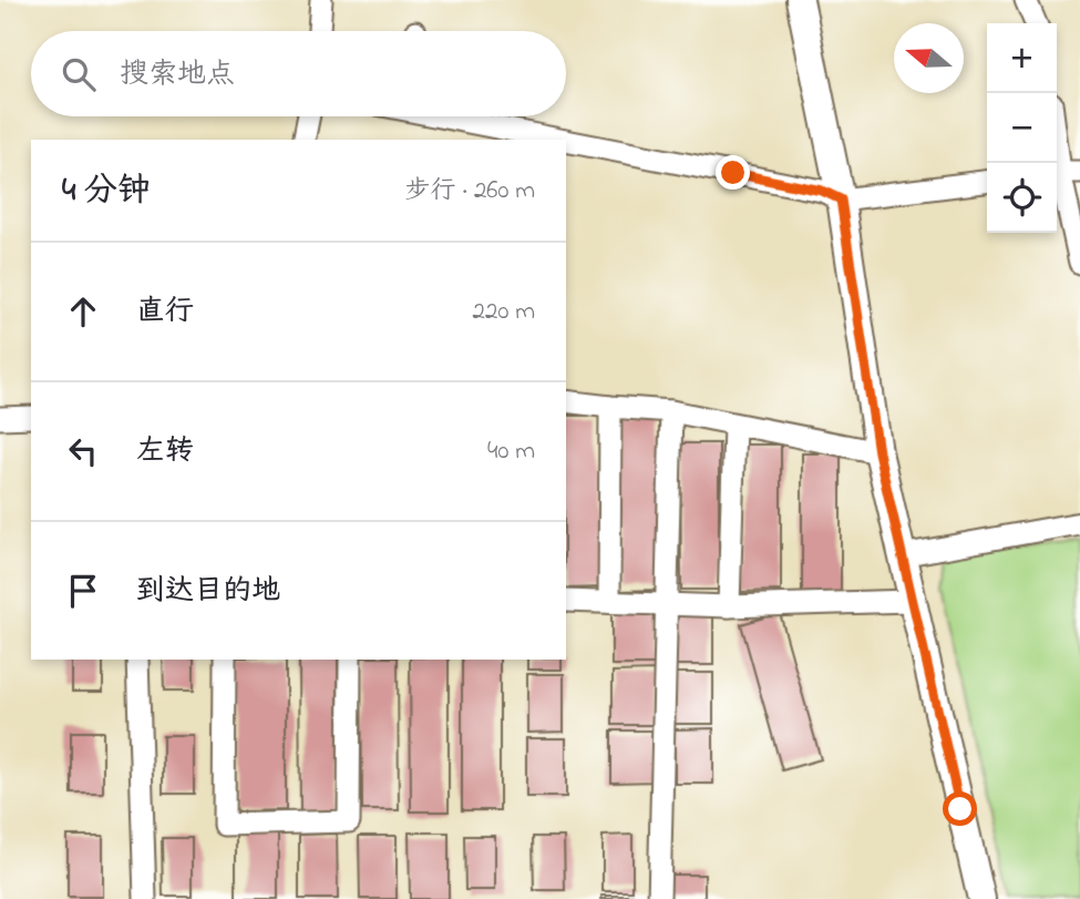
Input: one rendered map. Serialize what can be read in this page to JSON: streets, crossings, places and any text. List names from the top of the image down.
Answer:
{
  "north": "left",
  "page": {
    "map_buttons": ["+", "−"],
    "search": "搜索地点",
    "heading": ["4 分钟", "步行 · 260 m"],
    "list": [
      ["直行", "220 m"],
      ["左转", "40 m"],
      "到达目的地"
    ]
  }
}
